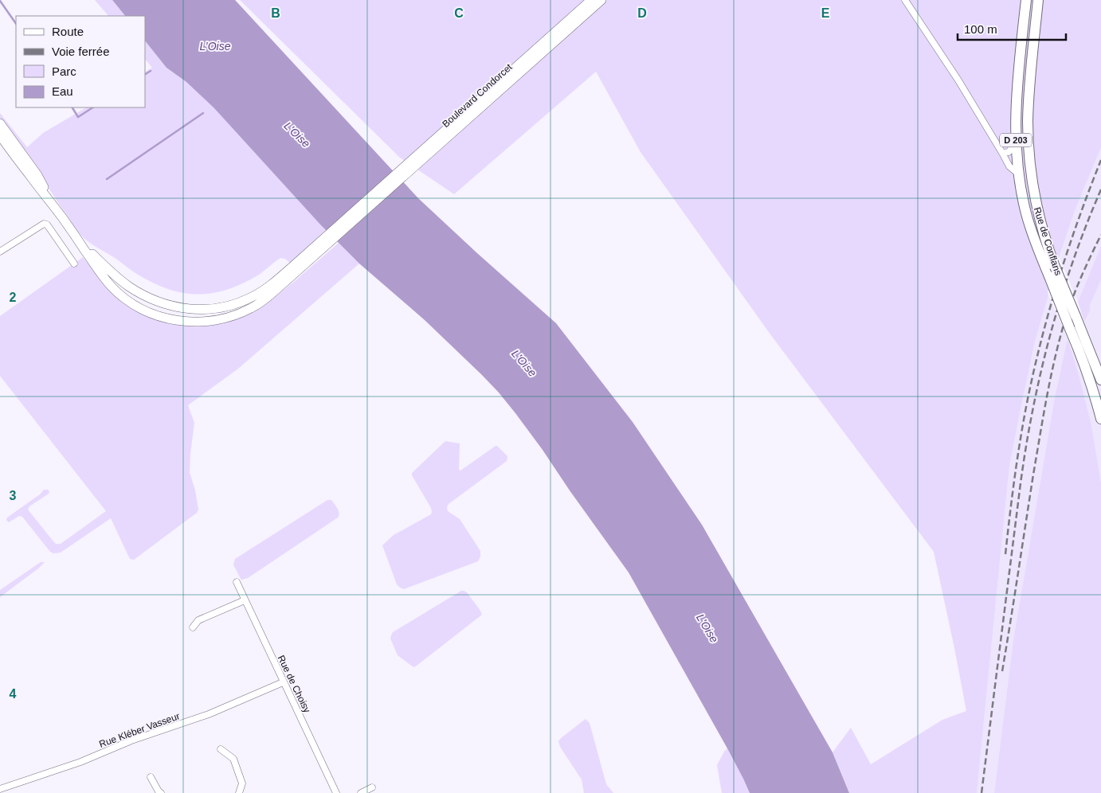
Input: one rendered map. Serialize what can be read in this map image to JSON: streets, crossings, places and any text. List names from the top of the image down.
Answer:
{
  "streets": {
    "main road": ["Boulevard Condorcet", "D 203", "Rue de Conflans"],
    "street": ["Rue de Choisy", "Rue Kléber Vasseur"]
  },
  "crossings": [
    ["Rue de Choisy", "Rue Kléber Vasseur"]
  ],
  "water": ["L’Oise", "L'Oise"],
  "legend": [
    "Route",
    "Voie ferrée",
    "Parc",
    "Eau"
  ],
  "scale_bar": "100 m",
  "grid": {
    "columns": [
      "B",
      "C",
      "D",
      "E"
    ],
    "rows": ["2", "3", "4"]
  }
}
